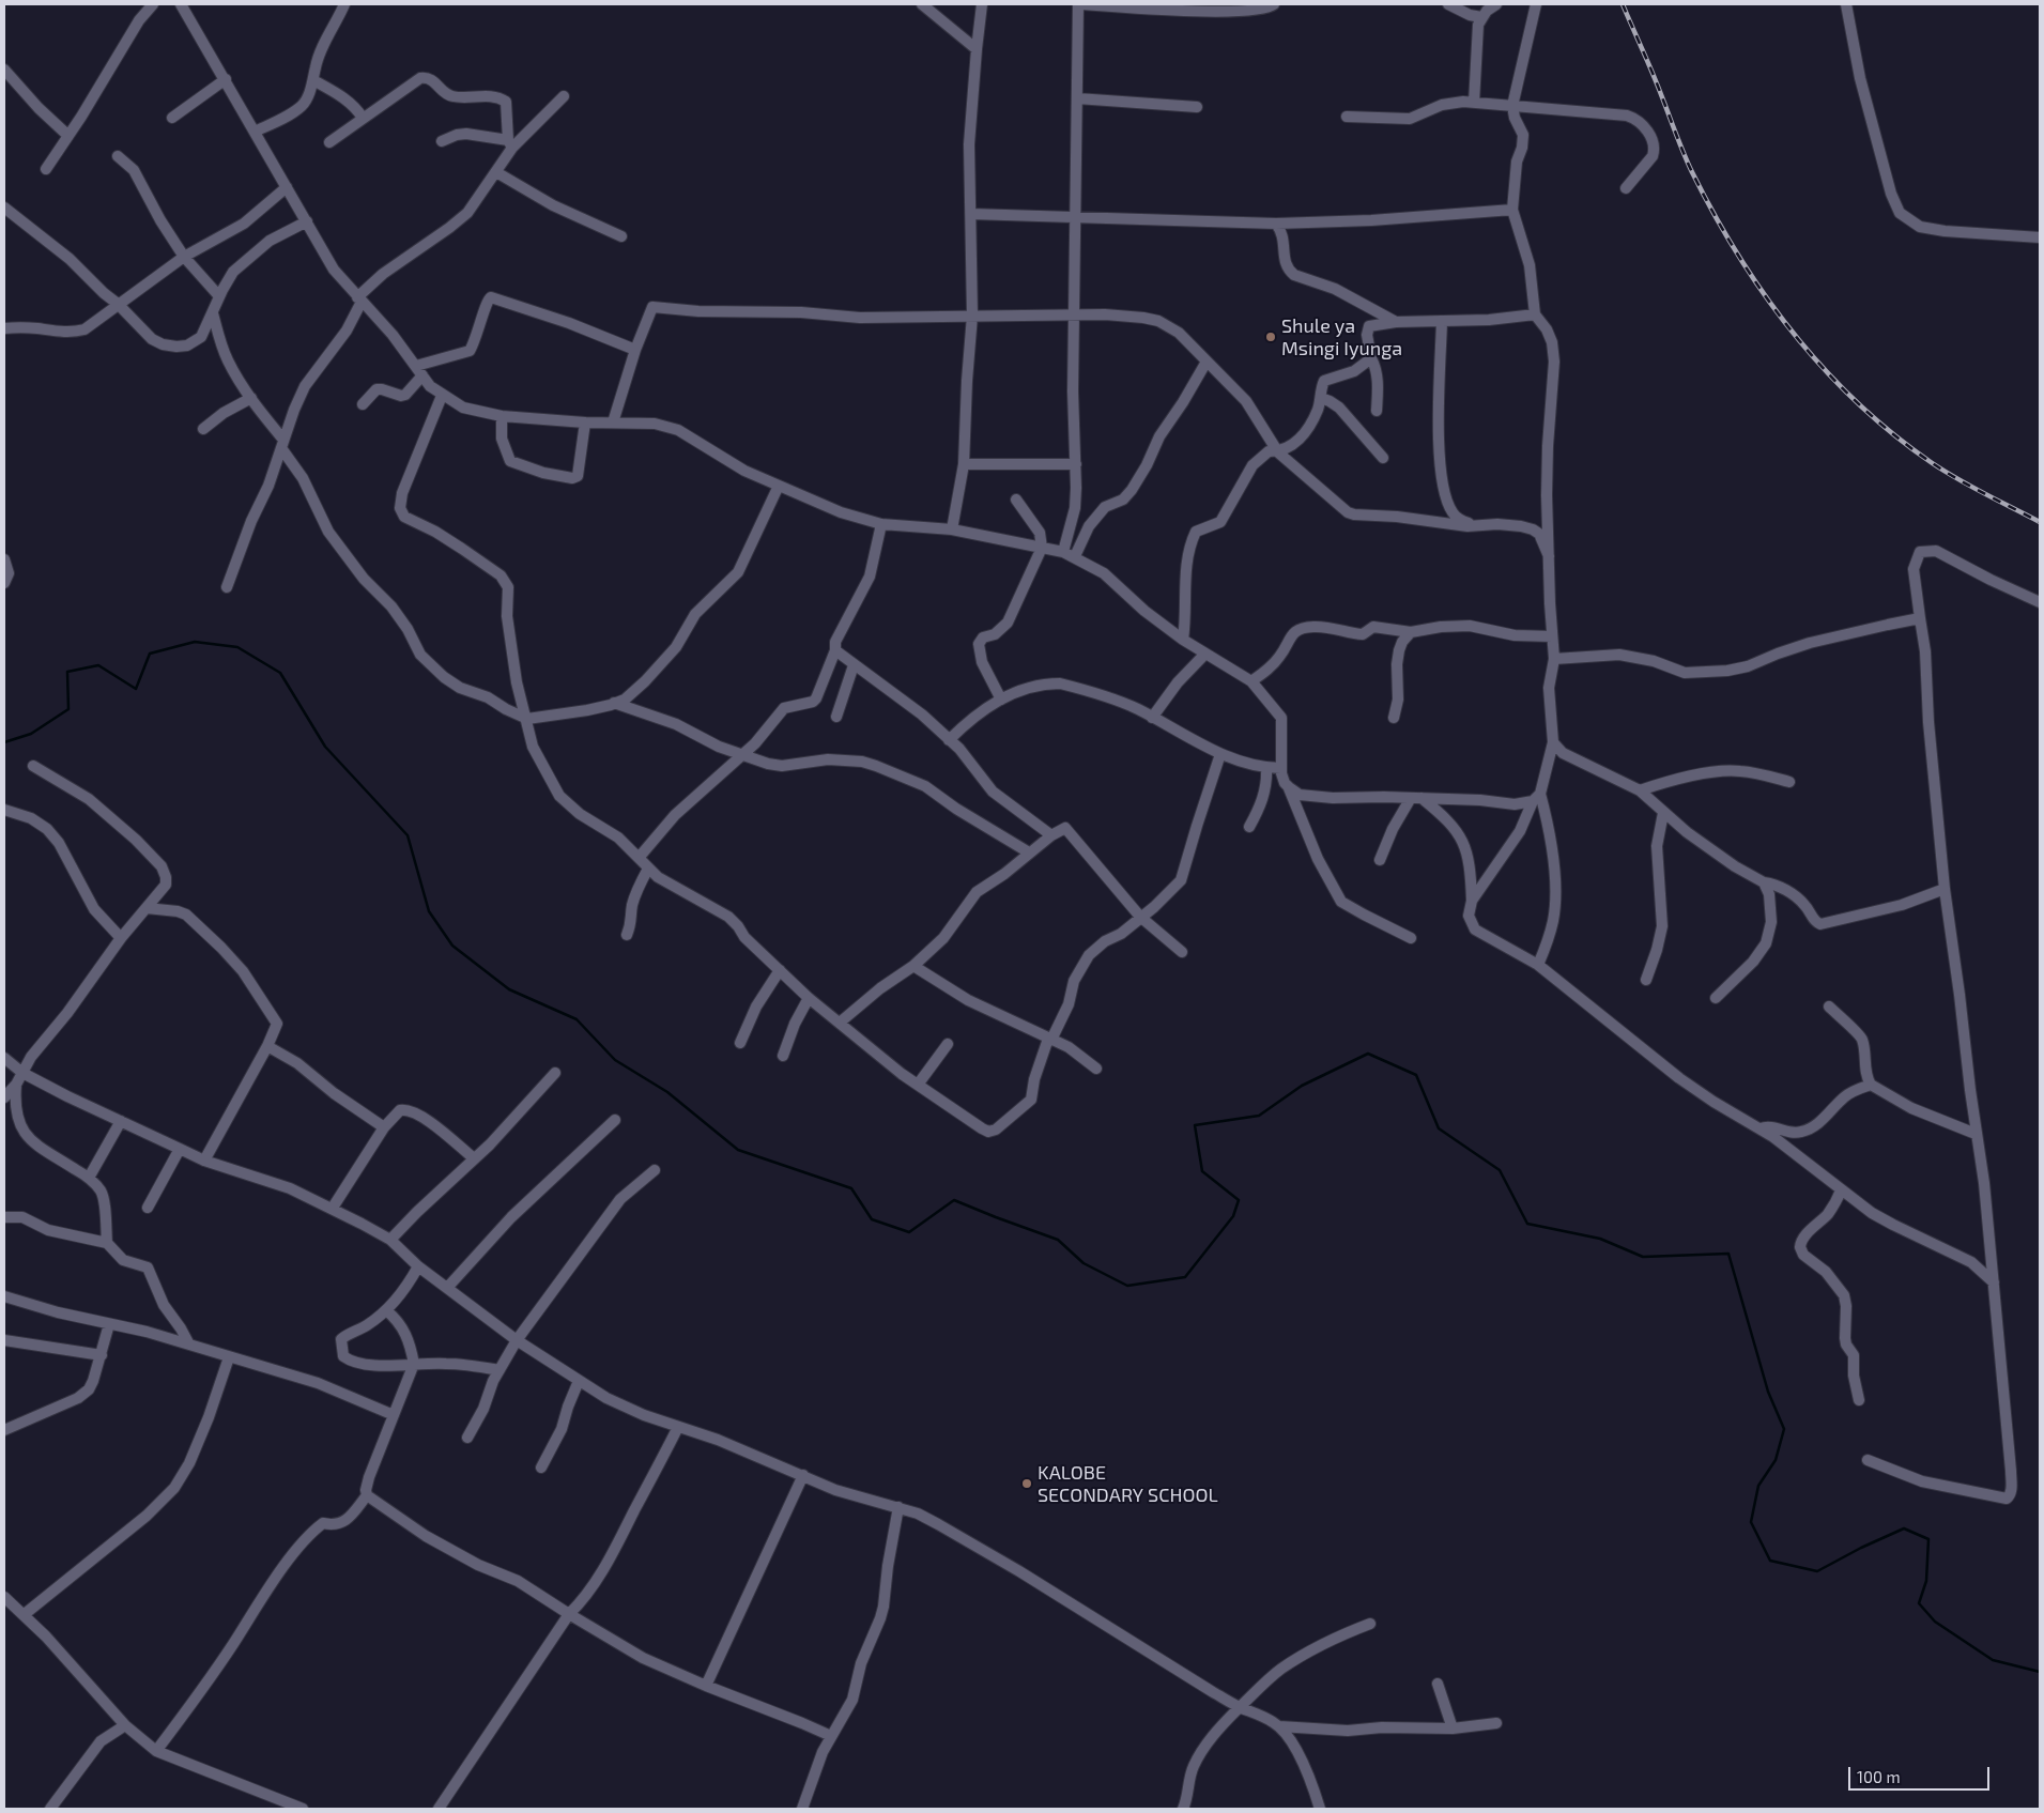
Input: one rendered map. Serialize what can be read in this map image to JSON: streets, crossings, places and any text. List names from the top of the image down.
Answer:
{
  "places": ["Shule ya Msingi Iyunga", "KALOBE SECONDARY SCHOOL"],
  "scale_bar": "100 m"
}
